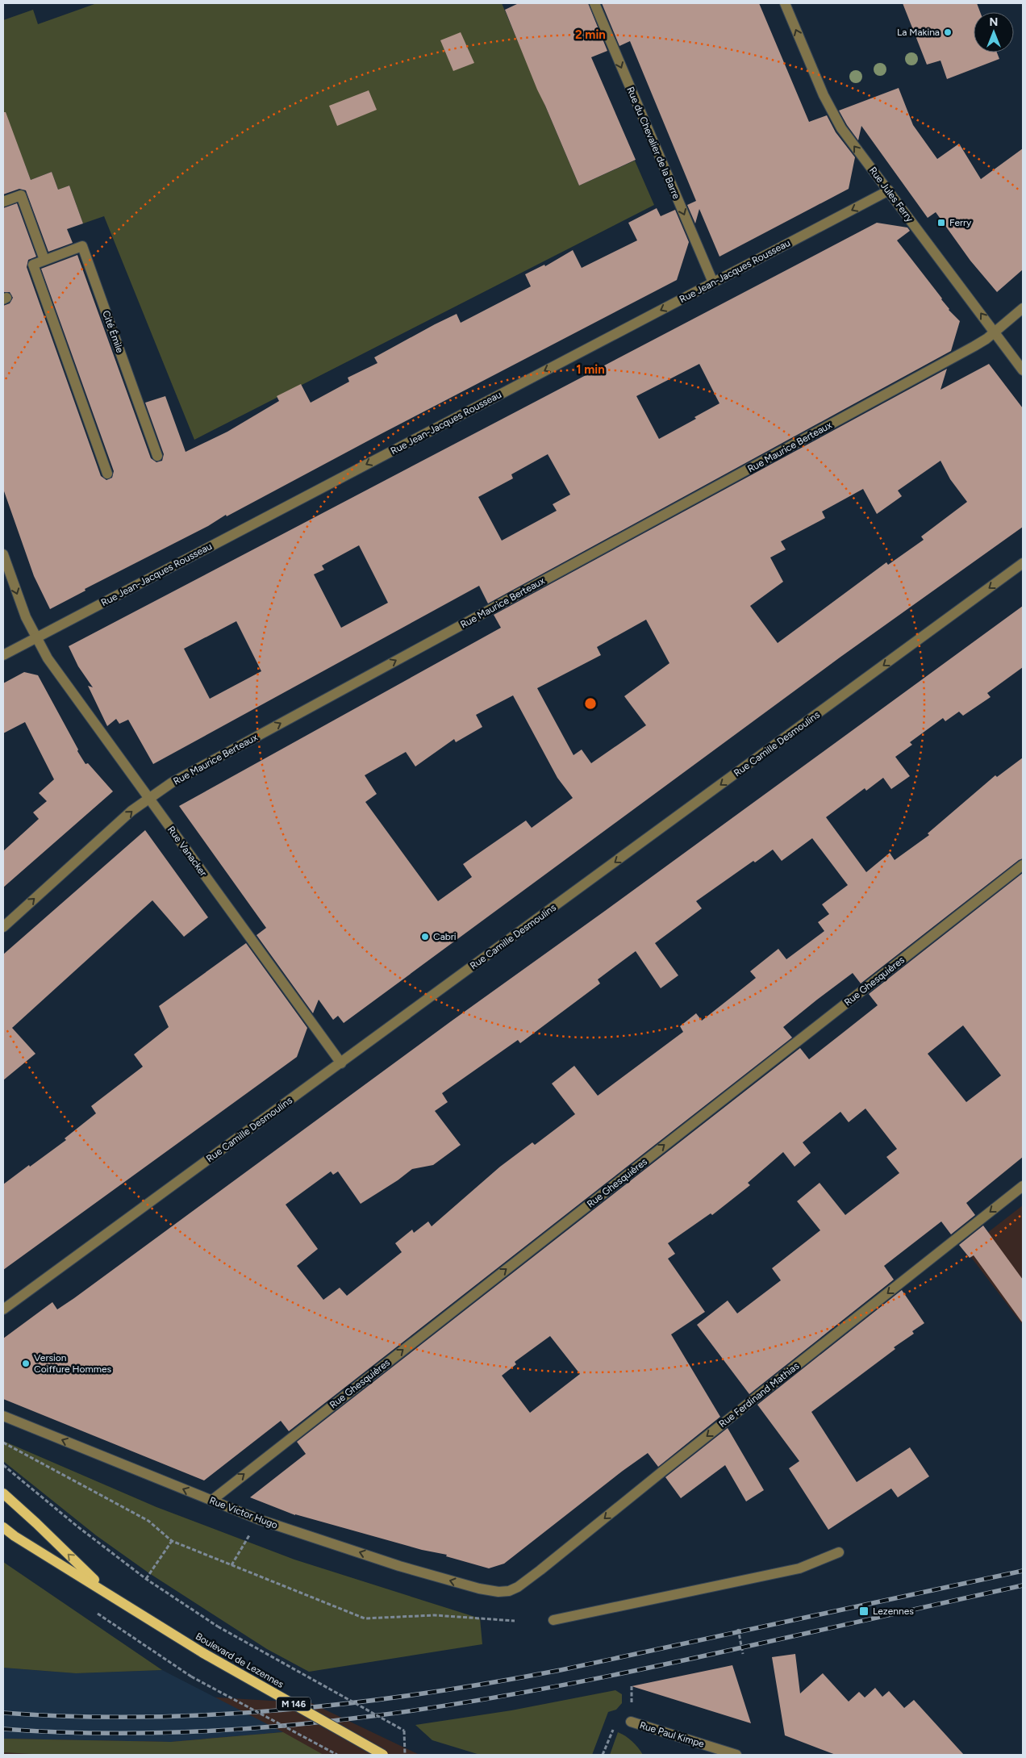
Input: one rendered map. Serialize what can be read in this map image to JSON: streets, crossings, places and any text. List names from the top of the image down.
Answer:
{
  "streets": {
    "main road": ["Boulevard de Lezennes", "M 146"],
    "street": [
      "Rue du Chevalier de la Barre",
      "Rue Jules Ferry",
      "Rue Jean-Jacques Rousseau",
      "Cité Émile",
      "Rue Maurice Berteaux",
      "Rue Camille Desmoulins",
      "Rue Vanacker",
      "Rue Ghesquières",
      "Rue Ferdinand Mathias",
      "Rue Victor Hugo",
      "Rue Paul Kimpe"
    ]
  },
  "crossings": [
    ["Rue du Chevalier de la Barre", "Rue Jean-Jacques Rousseau"],
    ["Rue Jules Ferry", "Rue Jean-Jacques Rousseau"],
    ["Rue Jules Ferry", "Rue Maurice Berteaux"],
    ["Rue Jean-Jacques Rousseau", "Rue Vanacker"],
    ["Rue Maurice Berteaux", "Rue Vanacker"],
    ["Rue Camille Desmoulins", "Rue Vanacker"],
    ["Rue Ghesquières", "Rue Victor Hugo"],
    ["Rue Ferdinand Mathias", "Rue Victor Hugo"]
  ],
  "one_way": [
    "Rue du Chevalier de la Barre",
    "Rue Jules Ferry",
    "Rue Jean-Jacques Rousseau",
    "Rue Maurice Berteaux",
    "Rue Camille Desmoulins",
    "Rue Ghesquières",
    "Rue Ferdinand Mathias",
    "Rue Victor Hugo"
  ],
  "places": {
    "other": ["La Makina", "Cabri", "Version Coiffure Hommes"],
    "transit": ["Ferry", "Lezennes"]
  },
  "north": "top",
  "rings": ["2 min", "1 min"]
}
